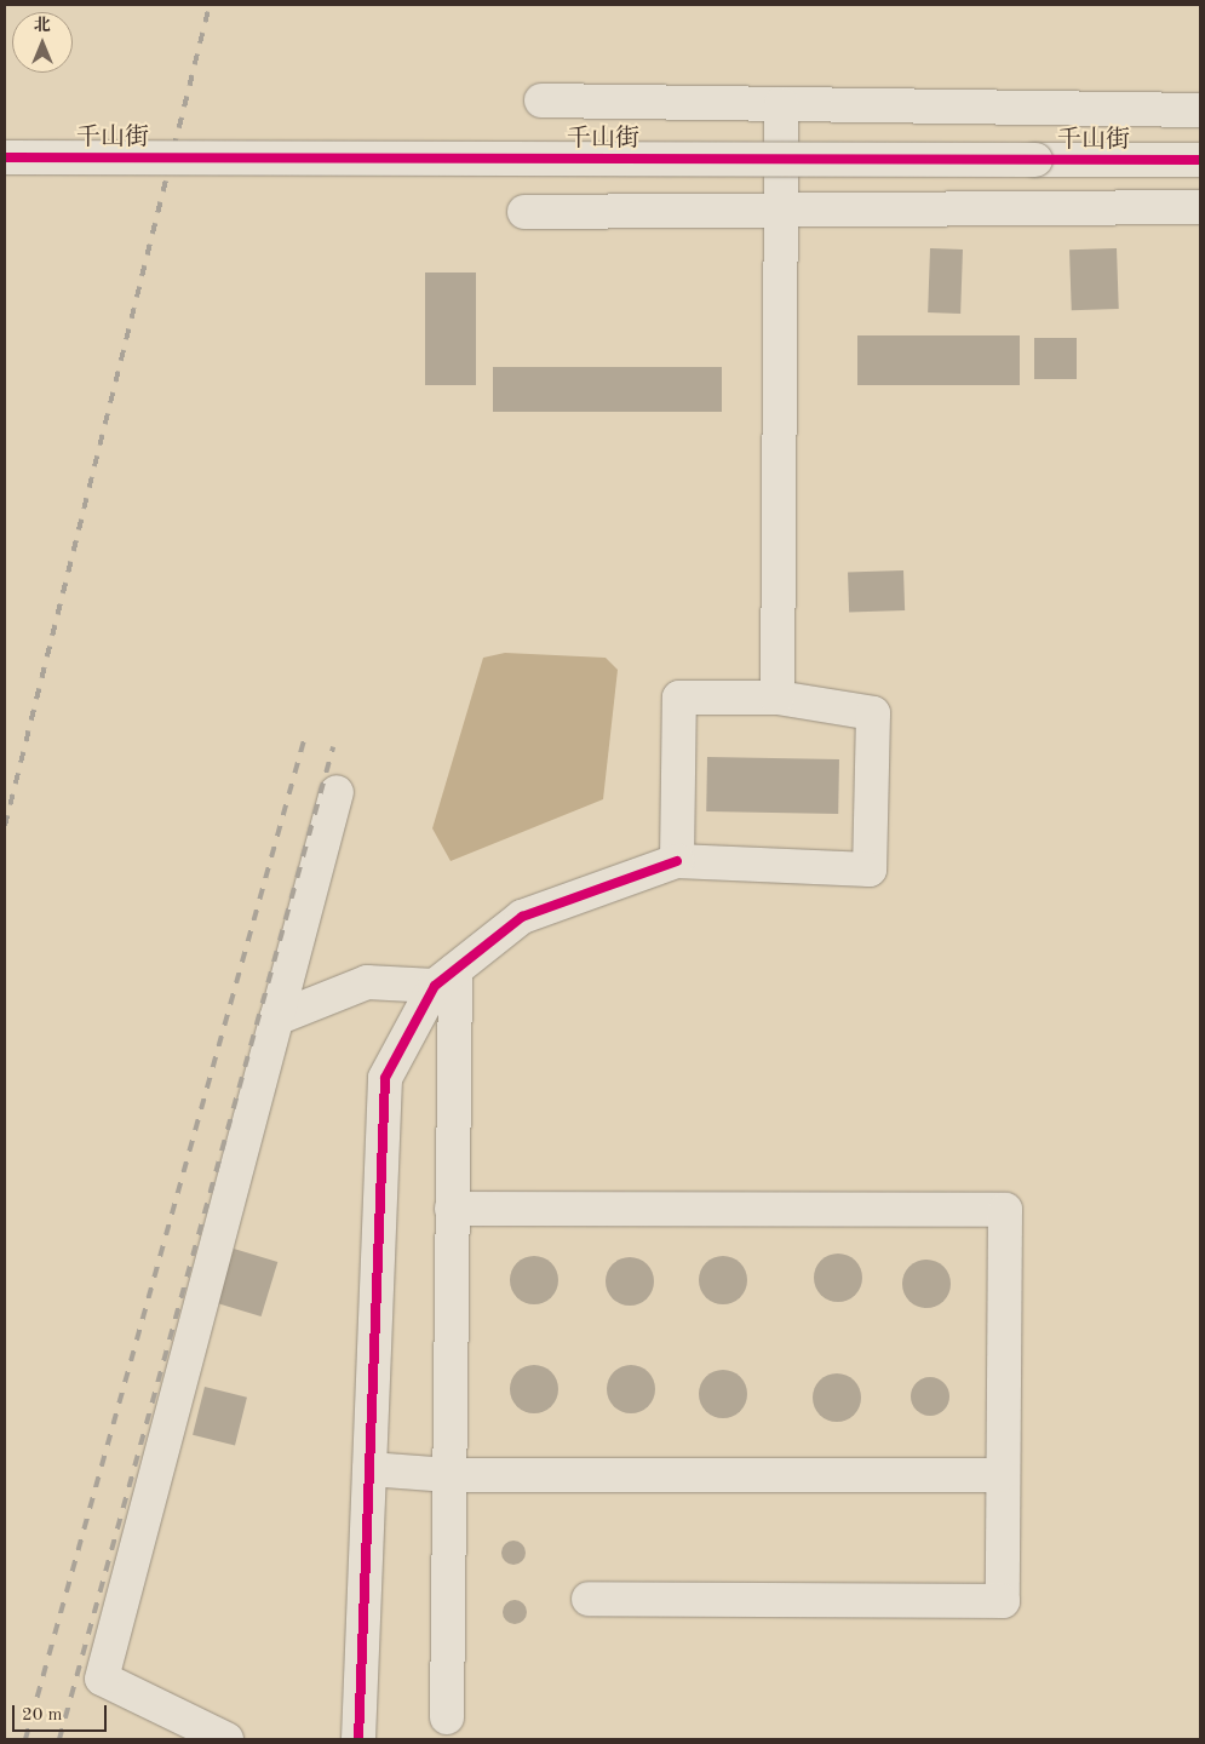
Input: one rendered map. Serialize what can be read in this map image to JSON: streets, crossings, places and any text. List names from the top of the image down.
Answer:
{
  "streets": {
    "street": ["千山街"]
  },
  "scale_bar": "20 m",
  "north": "top"
}
